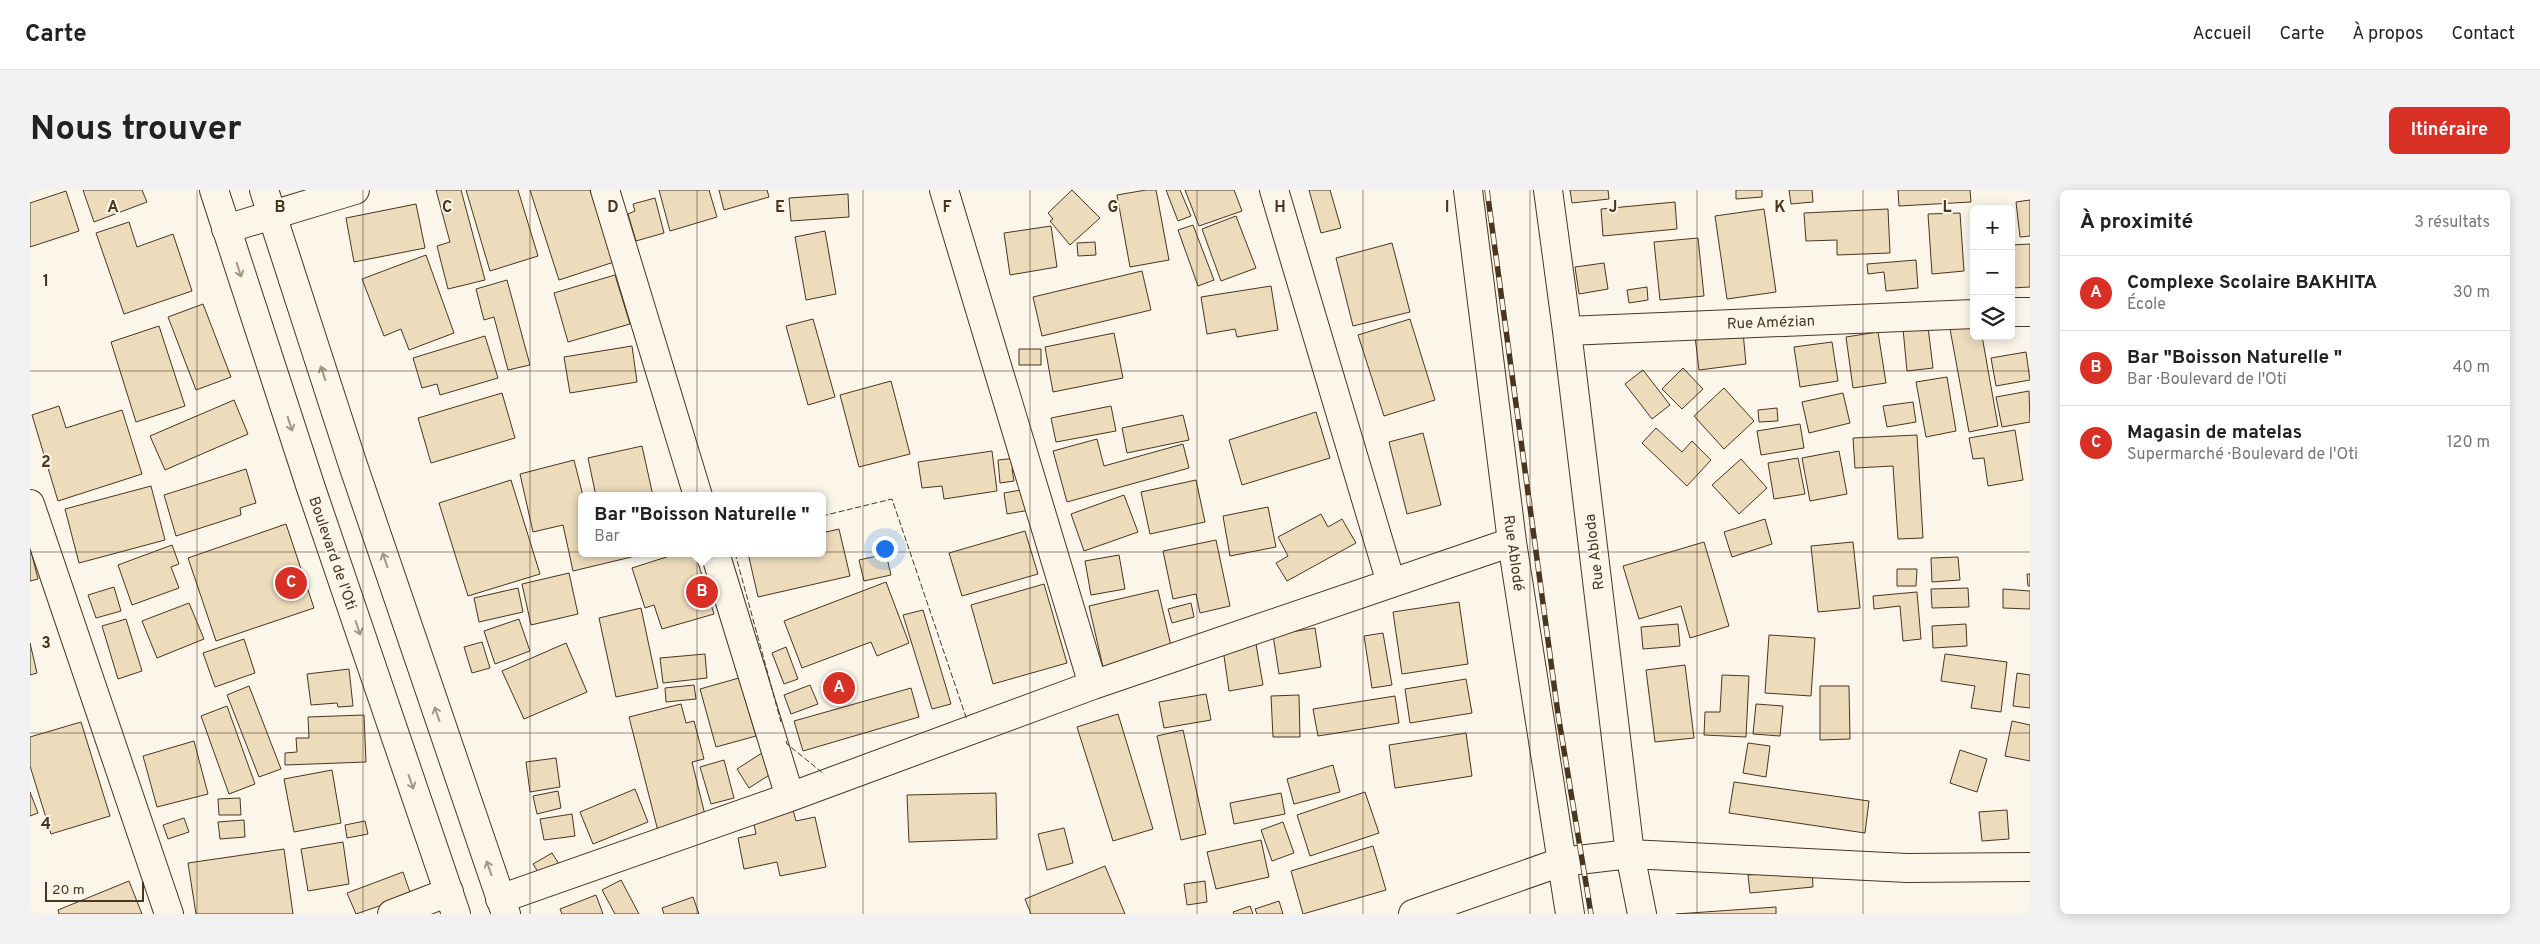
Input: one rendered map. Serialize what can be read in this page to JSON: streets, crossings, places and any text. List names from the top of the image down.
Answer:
{
  "streets": {
    "street": [
      "Rue Amézian",
      "Rue Abloda",
      "Boulevard de l'Oti",
      "Rue Ablodé"
    ]
  },
  "crossings": [
    ["Rue Amézian", "Rue Abloda"]
  ],
  "scale_bar": "20 m",
  "page": {
    "header": "Carte",
    "nav": [
      "Accueil",
      "Carte",
      "À propos",
      "Contact"
    ],
    "buttons": "Itinéraire",
    "title": "Nous trouver",
    "heading": ["À proximité", "3 résultats"],
    "map_buttons": ["+", "−"],
    "list": [
      {
        "mark": "A",
        "name": "Complexe Scolaire BAKHITA",
        "note": "École",
        "value": "30 m"
      },
      {
        "mark": "B",
        "name": "Bar \"Boisson Naturelle \"",
        "note": "Bar · Boulevard de l'Oti",
        "value": "40 m"
      },
      {
        "mark": "C",
        "name": "Magasin de matelas",
        "note": "Supermarché · Boulevard de l'Oti",
        "value": "120 m"
      }
    ],
    "popup": ["Bar \"Boisson Naturelle \"", "Bar"],
    "pins": ["C", "B", "A"],
    "scale": "20 m"
  },
  "grid": {
    "columns": [
      "A",
      "B",
      "C",
      "D",
      "E",
      "F",
      "G",
      "H",
      "I",
      "J",
      "K",
      "L"
    ],
    "rows": [
      "1",
      "2",
      "3",
      "4"
    ]
  }
}
